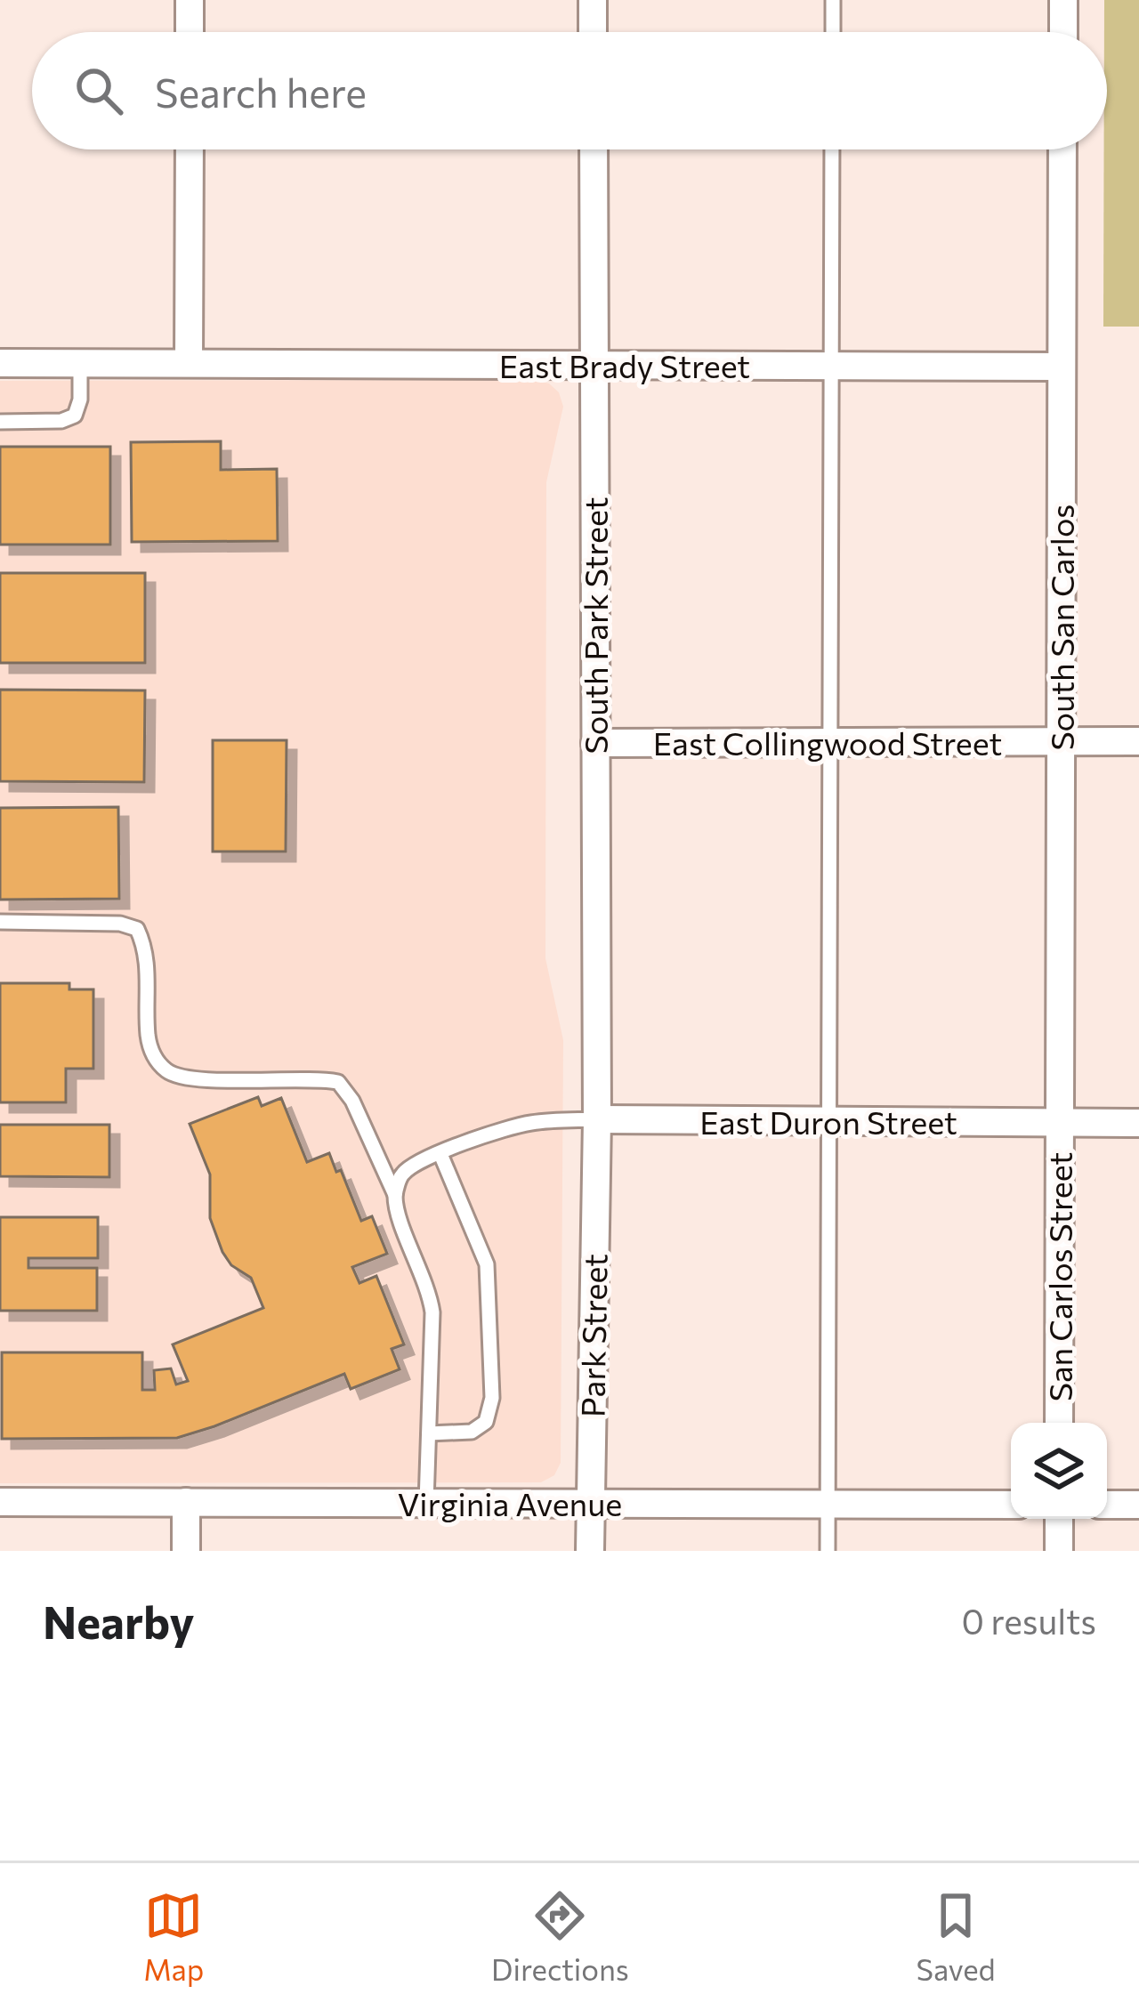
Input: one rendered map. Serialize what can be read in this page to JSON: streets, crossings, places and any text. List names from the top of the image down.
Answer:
{
  "streets": {
    "street": [
      "East Brady Street",
      "South Park Street",
      "South San Carlos",
      "East Collingwood Street",
      "East Duron Street",
      "San Carlos Street",
      "Park Street",
      "Virginia Avenue"
    ]
  },
  "crossings": [
    ["East Brady Street", "South Park Street"],
    ["East Brady Street", "South San Carlos"],
    ["South Park Street", "East Collingwood Street"],
    ["South Park Street", "East Duron Street"],
    ["South Park Street", "Park Street"],
    ["South San Carlos", "East Collingwood Street"],
    ["South San Carlos", "East Duron Street"],
    ["South San Carlos", "San Carlos Street"],
    ["East Duron Street", "San Carlos Street"],
    ["East Duron Street", "Park Street"],
    ["Park Street", "Virginia Avenue"]
  ],
  "page": {
    "search": "Search here",
    "heading": ["Nearby", "0 results"],
    "nav": ["Map", "Directions", "Saved"]
  }
}
